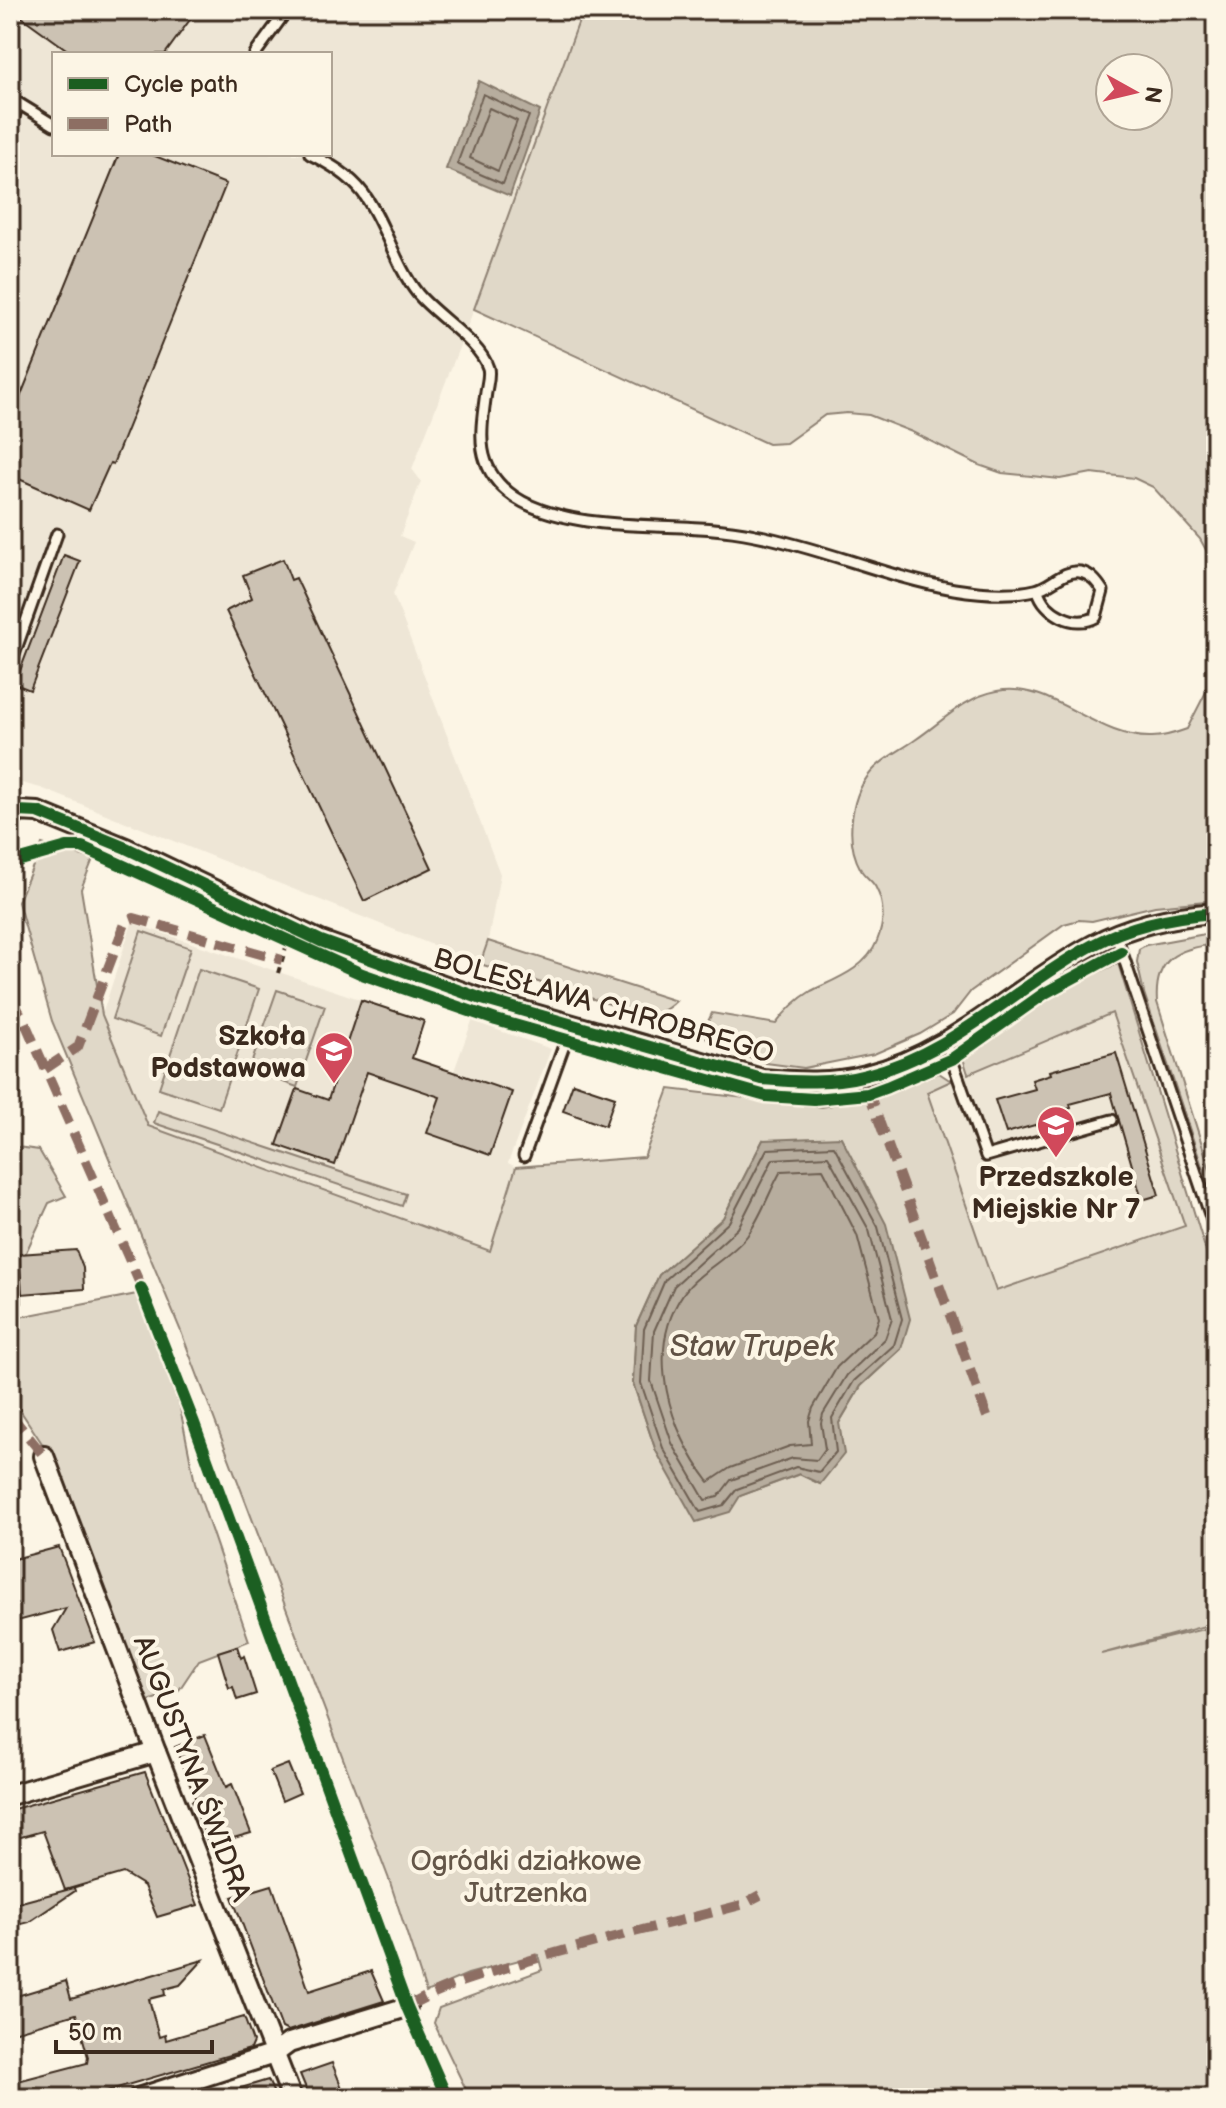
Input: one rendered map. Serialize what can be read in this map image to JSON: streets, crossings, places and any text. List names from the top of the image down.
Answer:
{
  "streets": {
    "street": ["BOLESŁAWA CHROBREGO", "AUGUSTYNA ŚWIDRA"]
  },
  "water": ["Staw Trupek"],
  "parks": ["Ogródki działkowe Jutrzenka"],
  "places": {
    "school or university": ["Szkoła Podstawowa", "Przedszkole Miejskie Nr 7"]
  },
  "legend": ["Cycle path", "Path"],
  "scale_bar": "50 m",
  "north": "right"
}
